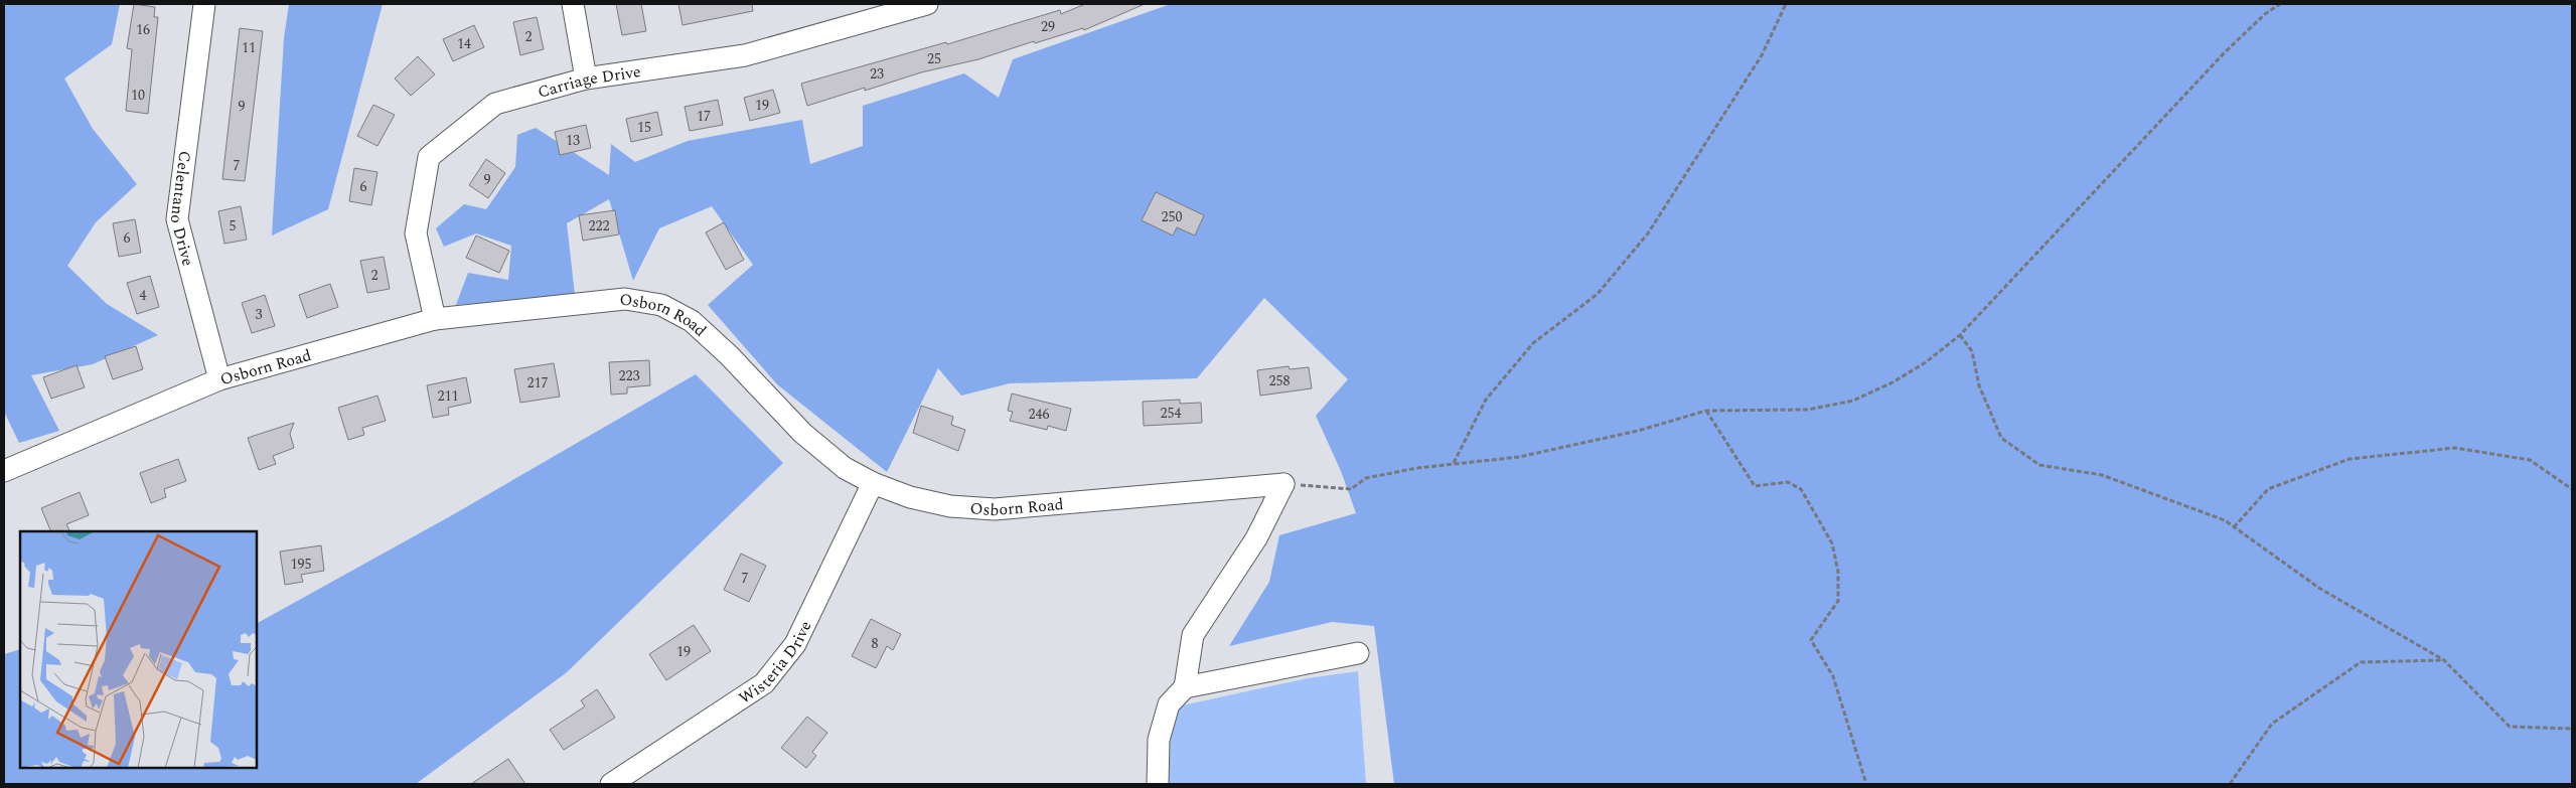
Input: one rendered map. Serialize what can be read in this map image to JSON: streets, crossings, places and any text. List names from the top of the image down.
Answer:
{
  "streets": {
    "street": [
      "Carriage Drive",
      "Celentano Drive",
      "Osborn Road",
      "Wisteria Drive"
    ]
  },
  "crossings": [
    ["Carriage Drive", "Osborn Road"],
    ["Celentano Drive", "Osborn Road"],
    ["Osborn Road", "Wisteria Drive"]
  ],
  "house_numbers": [
    "29",
    "16",
    "2",
    "14",
    "11",
    "25",
    "23",
    "10",
    "19",
    "9",
    "17",
    "15",
    "13",
    "7",
    "9",
    "6",
    "250",
    "5",
    "222",
    "6",
    "2",
    "4",
    "3",
    "223",
    "258",
    "217",
    "211",
    "254",
    "246",
    "195",
    "7",
    "8",
    "19"
  ]
}
